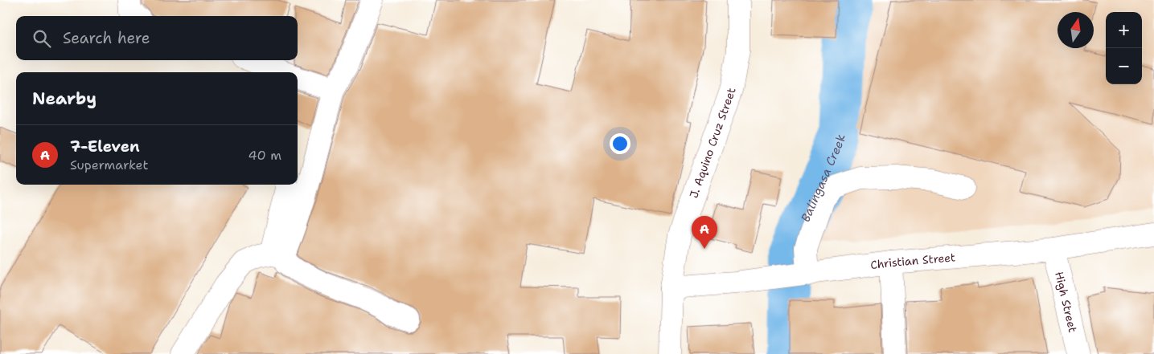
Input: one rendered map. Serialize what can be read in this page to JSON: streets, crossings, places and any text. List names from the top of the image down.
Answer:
{
  "streets": {
    "street": ["J. Aquino Cruz Street", "Christian Street", "High Street"]
  },
  "crossings": [
    ["J. Aquino Cruz Street", "Christian Street"],
    ["Christian Street", "High Street"]
  ],
  "water": ["Balingasa Creek"],
  "north": "top",
  "page": {
    "map_buttons": ["+", "−"],
    "search": "Search here",
    "heading": "Nearby",
    "list": [
      {
        "mark": "A",
        "name": "7-Eleven",
        "note": "Supermarket",
        "value": "40 m"
      }
    ],
    "pins": "A"
  }
}
